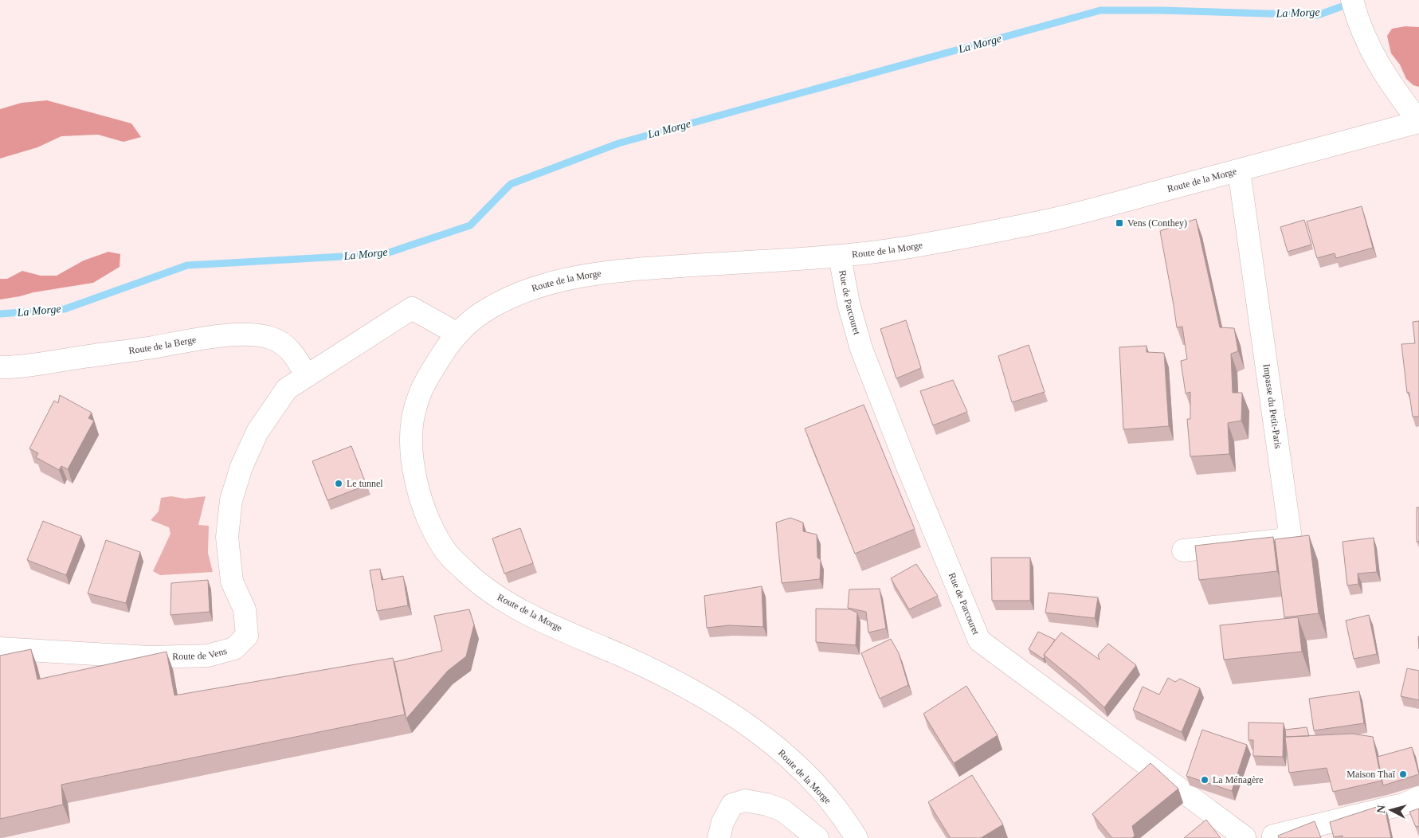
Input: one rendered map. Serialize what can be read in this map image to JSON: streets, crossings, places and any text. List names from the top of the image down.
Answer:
{
  "streets": {
    "street": [
      "Route de la Morge",
      "Rue de Parcouret",
      "Route de la Berge",
      "Impasse du Petit-Paris",
      "Route de Vens"
    ]
  },
  "crossings": [
    ["Route de la Morge", "Rue de Parcouret"],
    ["Route de la Morge", "Impasse du Petit-Paris"],
    ["Route de la Berge", "Route de Vens"]
  ],
  "water": ["La Morge"],
  "places": {
    "transit": ["Vens (Conthey)"],
    "other": ["Le tunnel", "Maison Thaï", "La Ménagère"]
  },
  "north": "left"
}
